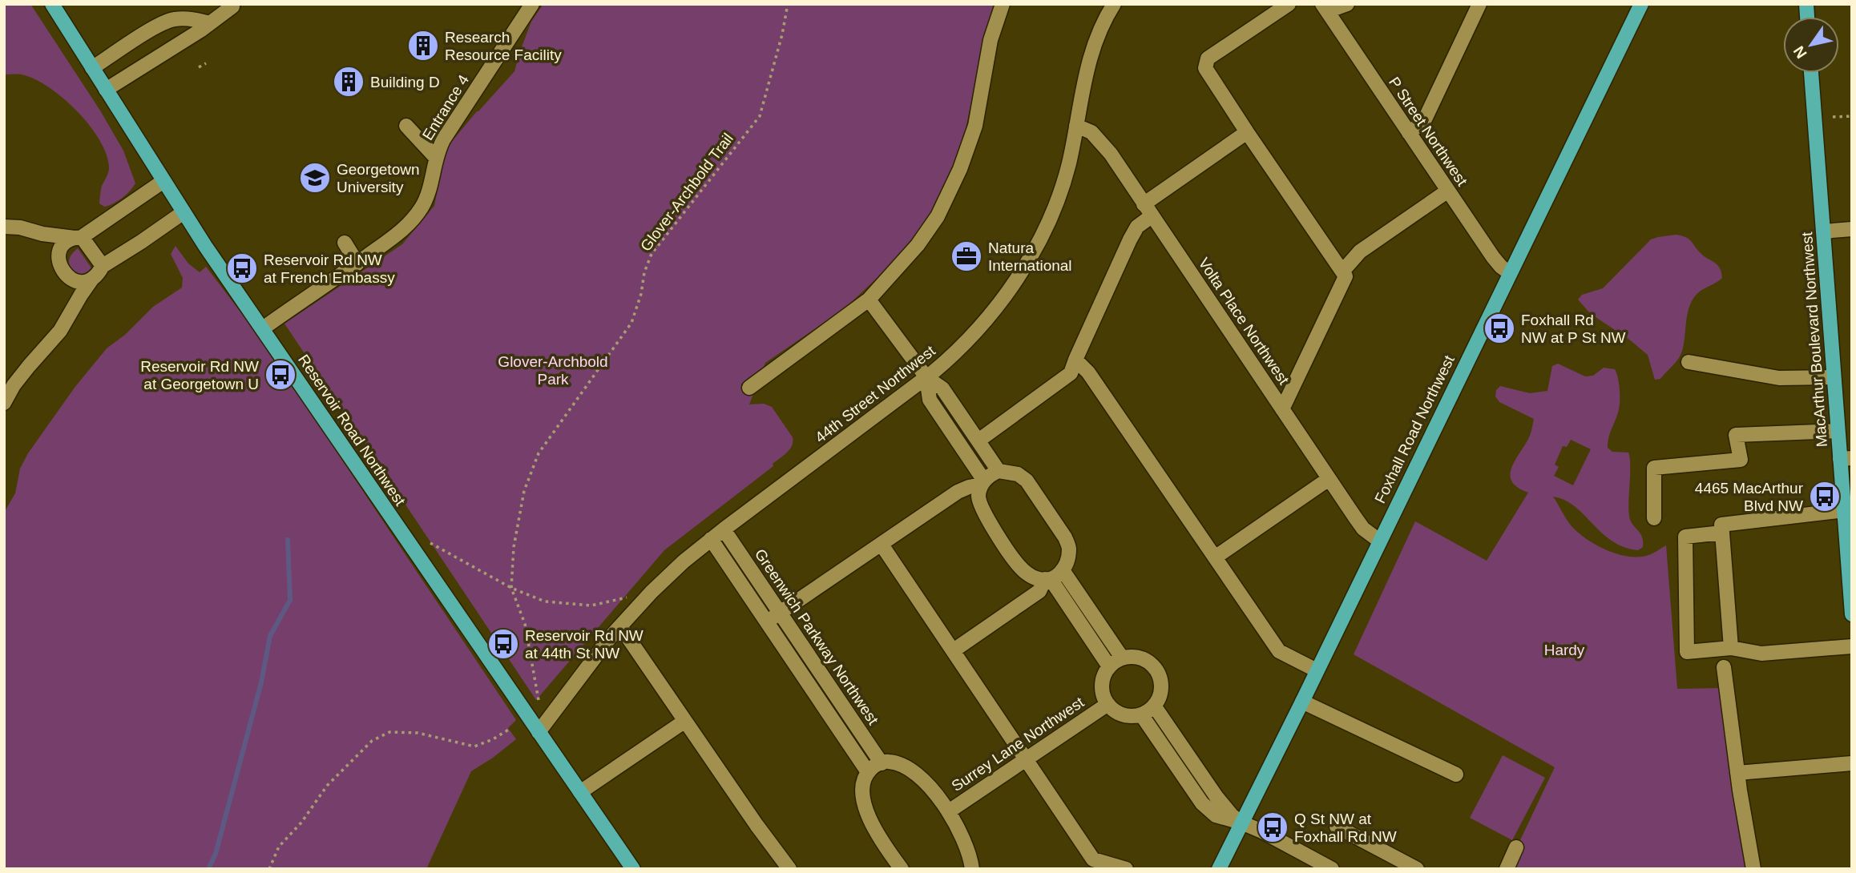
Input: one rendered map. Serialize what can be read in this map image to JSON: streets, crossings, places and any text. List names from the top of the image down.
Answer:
{
  "streets": {
    "main road": ["MacArthur Boulevard Northwest", "Foxhall Road Northwest", "Reservoir Road Northwest"],
    "street": [
      "Entrance 4",
      "P Street Northwest",
      "Volta Place Northwest",
      "44th Street Northwest",
      "Greenwich Parkway Northwest",
      "Surrey Lane Northwest"
    ],
    "path": ["Glover-Archbold Trail"]
  },
  "crossings": [
    ["Entrance 4", "Reservoir Road Northwest"],
    ["P Street Northwest", "Foxhall Road Northwest"],
    ["Volta Place Northwest", "44th Street Northwest"],
    ["Volta Place Northwest", "Foxhall Road Northwest"],
    ["44th Street Northwest", "Reservoir Road Northwest"],
    ["44th Street Northwest", "Greenwich Parkway Northwest"]
  ],
  "parks": ["Glover-Archbold Park", "Hardy"],
  "places": {
    "building": ["Research Resource Facility", "Building D"],
    "school or university": ["Georgetown University"],
    "office": ["Natura International"],
    "bus stop": [
      "Reservoir Rd NW at French Embassy",
      "Foxhall Rd NW at P St NW",
      "Reservoir Rd NW at Georgetown U",
      "4465 MacArthur Blvd NW",
      "Reservoir Rd NW at 44th St NW",
      "Q St NW at Foxhall Rd NW"
    ]
  },
  "north": "bottom left"
}
